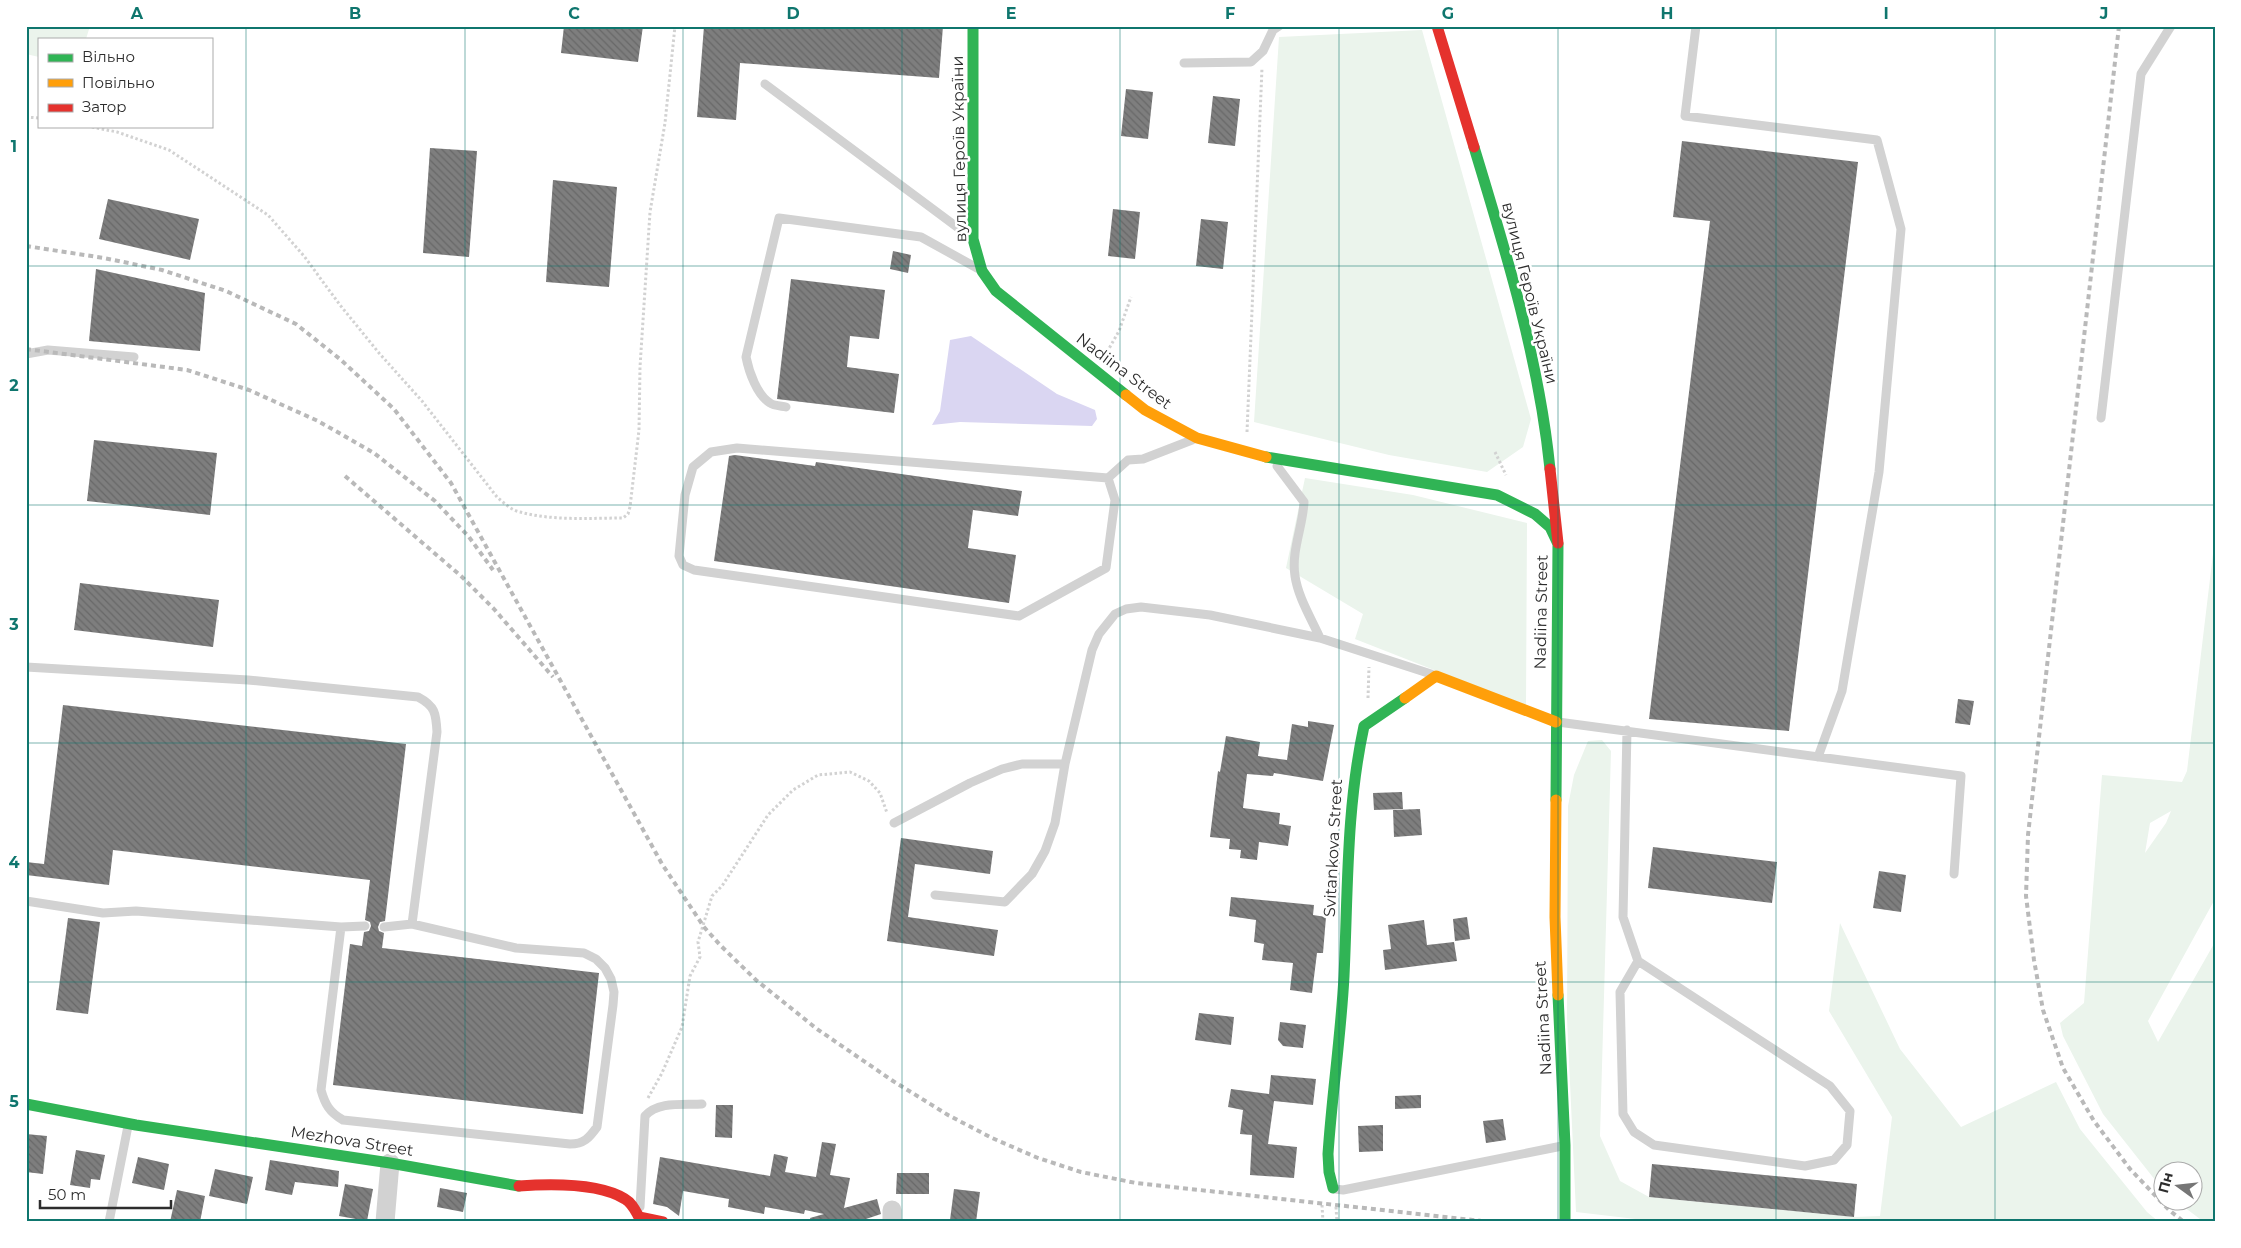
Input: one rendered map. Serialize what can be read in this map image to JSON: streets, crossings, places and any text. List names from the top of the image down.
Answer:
{
  "streets": {
    "street": [
      "вулиця Героїв України",
      "Nadiina Street",
      "Svitankova Street",
      "Mezhova Street"
    ]
  },
  "crossings": [
    ["вулиця Героїв України", "Nadiina Street"]
  ],
  "legend": ["Вільно", "Повільно", "Затор"],
  "scale_bar": "50 m",
  "north": "left",
  "grid": {
    "columns": [
      "A",
      "B",
      "C",
      "D",
      "E",
      "F",
      "G",
      "H",
      "I",
      "J"
    ],
    "rows": [
      "1",
      "2",
      "3",
      "4",
      "5"
    ]
  }
}
